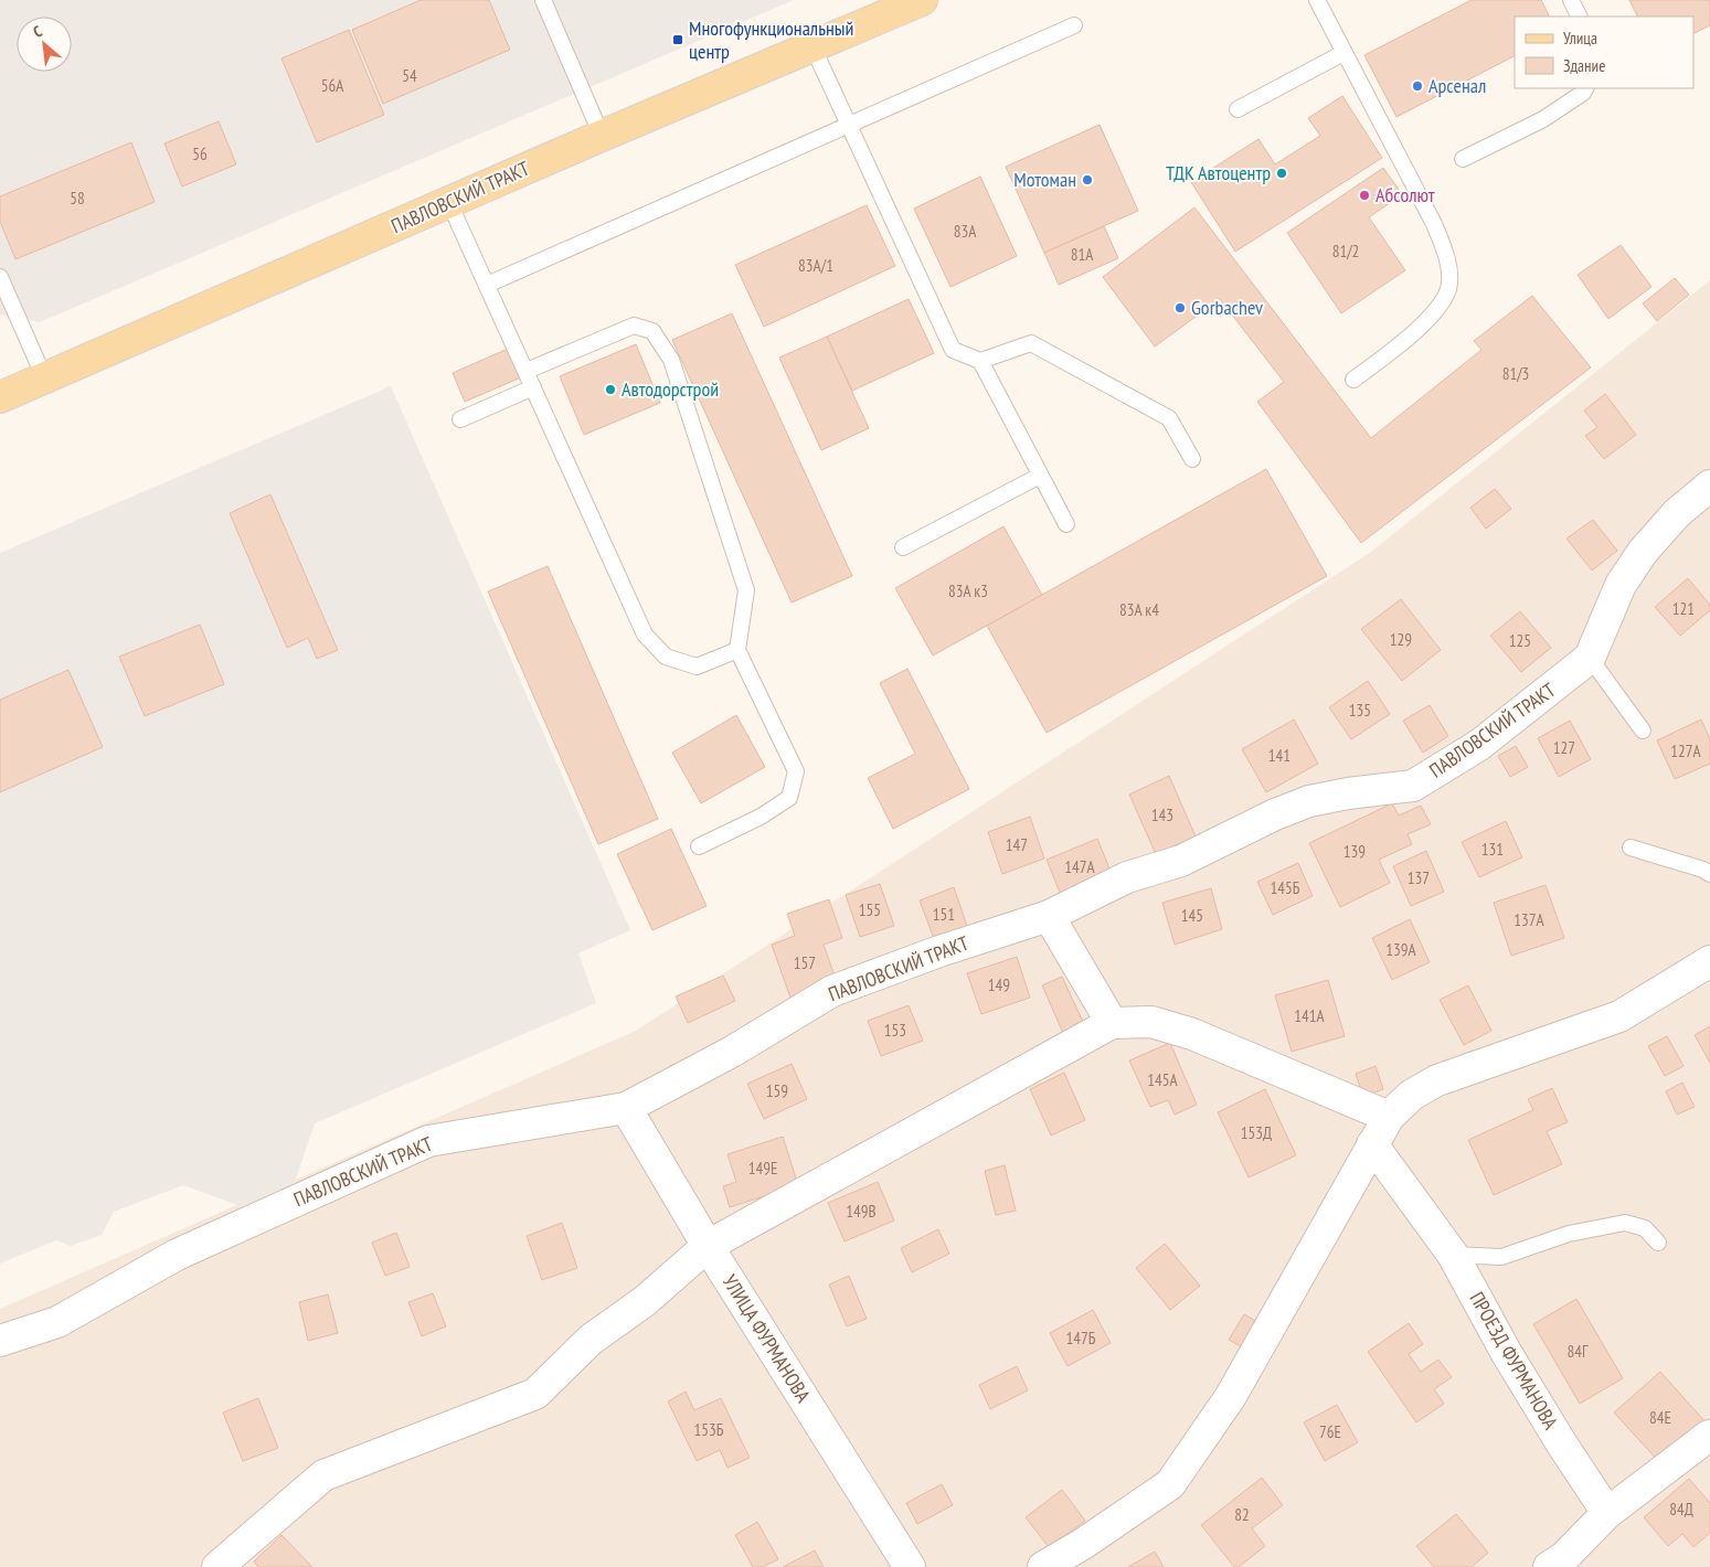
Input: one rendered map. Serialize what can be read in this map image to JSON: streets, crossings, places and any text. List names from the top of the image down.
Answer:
{
  "streets": {
    "main road": ["ПАВЛОВСКИЙ ТРАКТ"],
    "street": ["УЛИЦА ФУРМАНОВА", "ПРОЕЗД ФУРМАНОВА"]
  },
  "crossings": [
    ["ПАВЛОВСКИЙ ТРАКТ", "УЛИЦА ФУРМАНОВА"]
  ],
  "places": {
    "transit": ["Многофункциональный центр"],
    "other": [
      "Арсенал",
      "ТДК Автоцентр",
      "Мотоман",
      "Абсолют",
      "Gorbachev",
      "Автодорстрой"
    ]
  },
  "house_numbers": [
    "54",
    "56А",
    "56",
    "58",
    "83А",
    "81/2",
    "81А",
    "83А/1",
    "81/3",
    "83А к3",
    "121",
    "83А к4",
    "129",
    "125",
    "135",
    "127",
    "127А",
    "141",
    "143",
    "147",
    "131",
    "139",
    "147А",
    "137",
    "145Б",
    "155",
    "151",
    "145",
    "137А",
    "139А",
    "157",
    "149",
    "141А",
    "153",
    "145А",
    "159",
    "153Д",
    "149Е",
    "149В",
    "147Б",
    "84Г",
    "84Е",
    "153Б",
    "76Е",
    "84Д",
    "82"
  ],
  "legend": ["Улица", "Здание"],
  "north": "top left"
}
